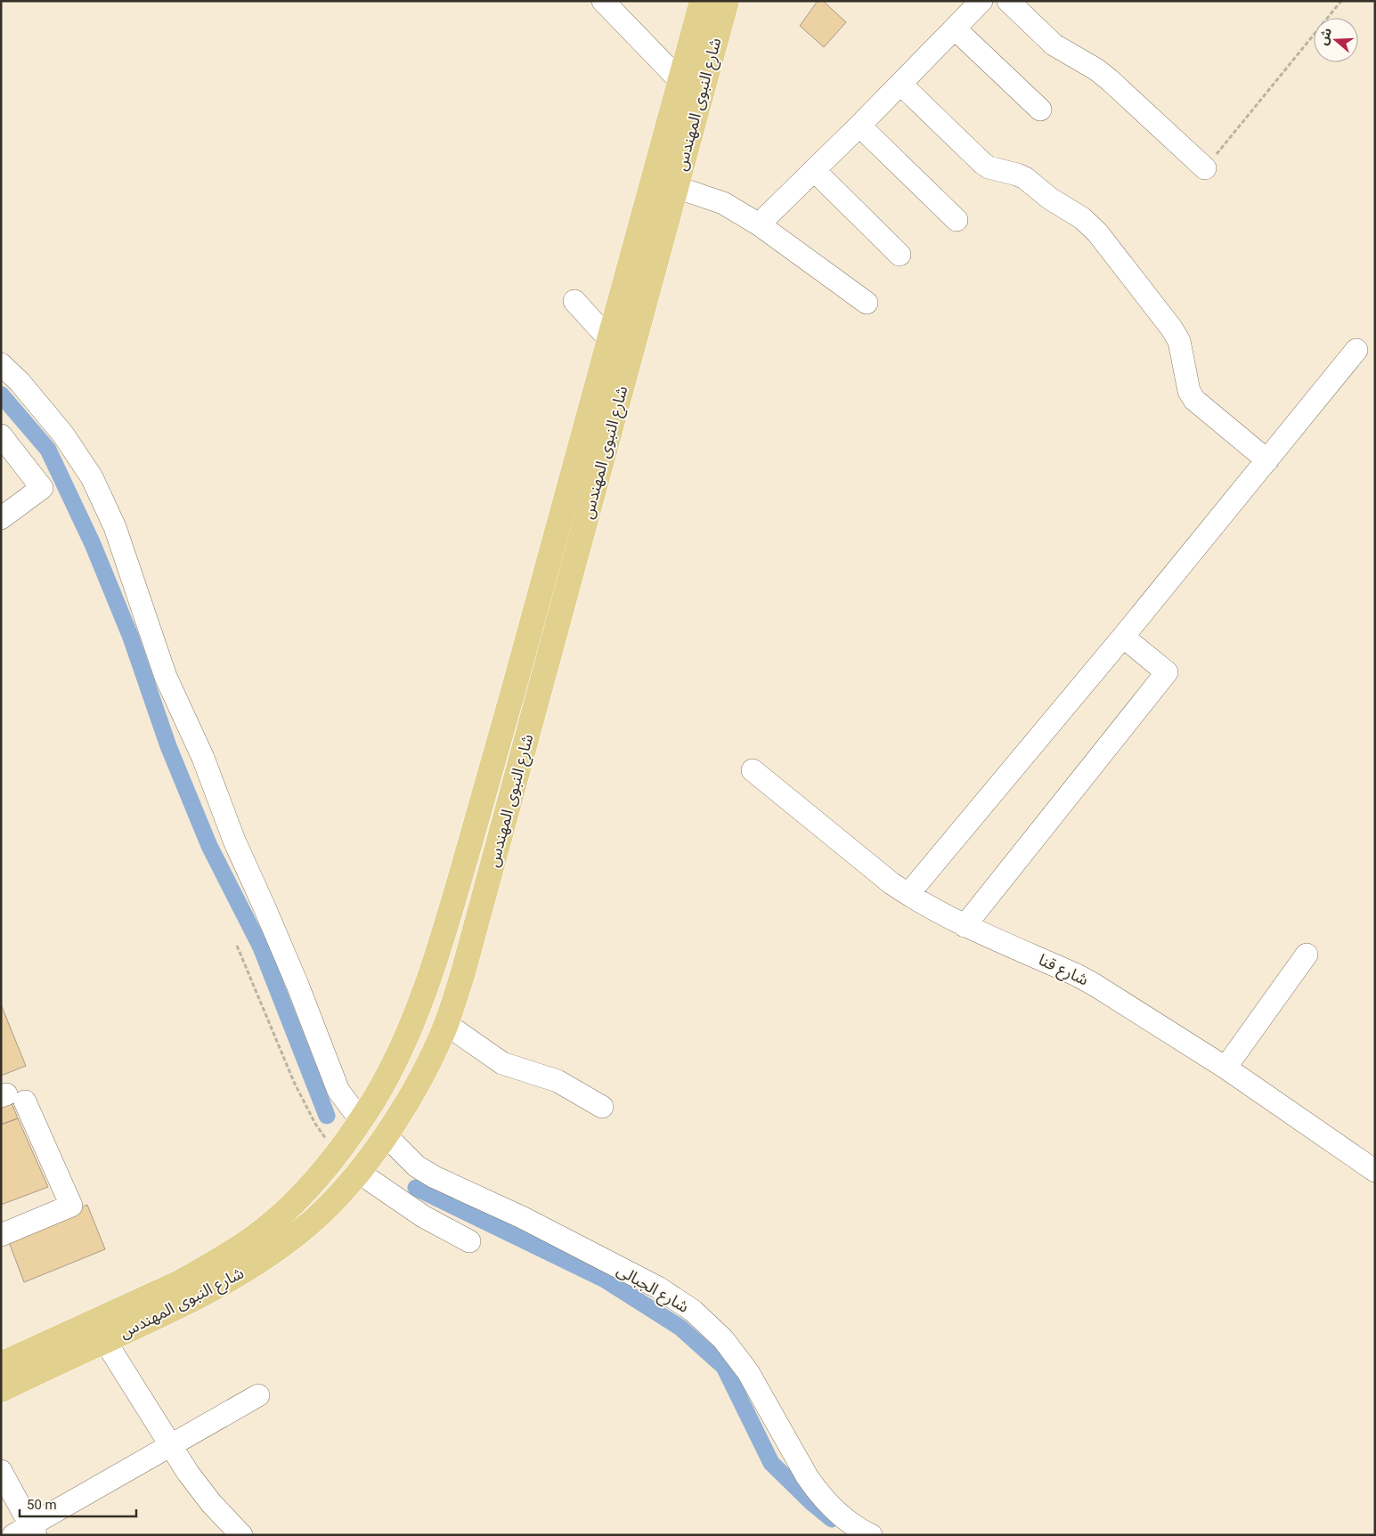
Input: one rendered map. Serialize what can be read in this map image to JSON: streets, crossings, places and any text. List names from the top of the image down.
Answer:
{
  "streets": {
    "main road": ["شارع النبوى المهندس"],
    "street": ["شارع قنا", "شارع الجبالى"]
  },
  "crossings": [
    ["شارع النبوى المهندس", "شارع الجبالى"]
  ],
  "scale_bar": "50 m",
  "north": "left"
}
